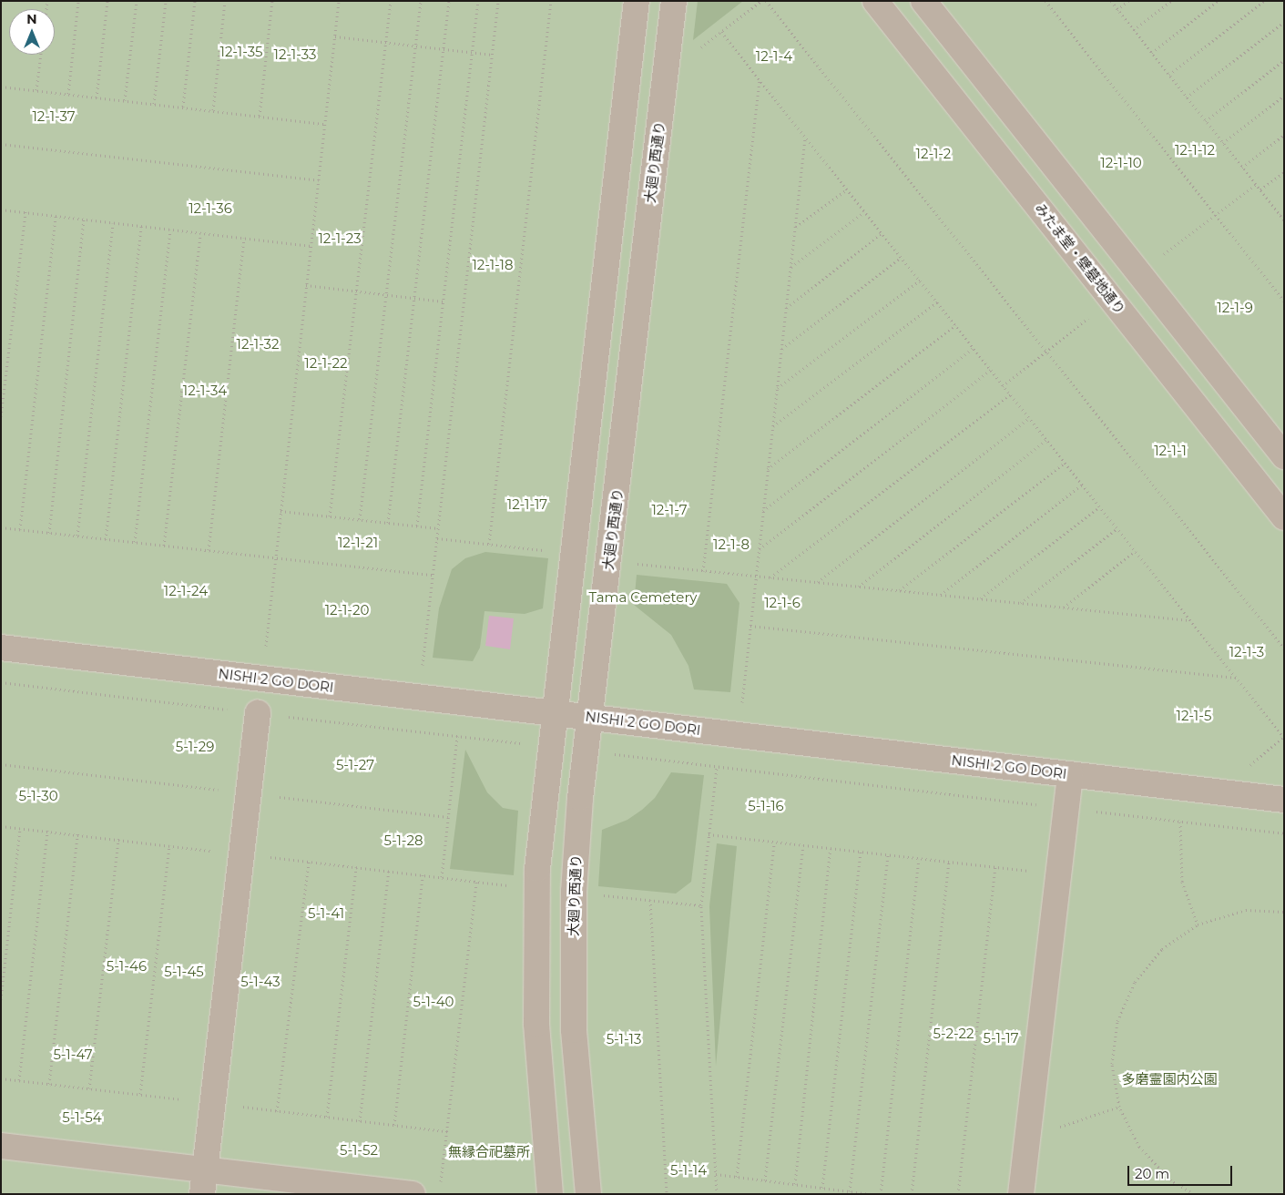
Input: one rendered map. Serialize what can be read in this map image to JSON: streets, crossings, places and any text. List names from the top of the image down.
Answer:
{
  "streets": {
    "lane": ["大廻り西通り", "みたま堂・壁墓地通り", "NISHI 2 GO DORI"]
  },
  "crossings": [
    ["大廻り西通り", "NISHI 2 GO DORI"]
  ],
  "parks": [
    "12-1-35",
    "12-1-33",
    "12-1-4",
    "12-1-37",
    "12-1-12",
    "12-1-2",
    "12-1-10",
    "12-1-36",
    "12-1-23",
    "12-1-18",
    "12-1-9",
    "12-1-32",
    "12-1-22",
    "12-1-34",
    "12-1-1",
    "12-1-17",
    "12-1-7",
    "12-1-21",
    "12-1-8",
    "12-1-24",
    "Tama Cemetery",
    "12-1-6",
    "12-1-20",
    "12-1-3",
    "12-1-5",
    "5-1-29",
    "5-1-27",
    "5-1-30",
    "5-1-16",
    "5-1-28",
    "5-1-41",
    "5-1-46",
    "5-1-45",
    "5-1-43",
    "5-1-40",
    "5-2-22",
    "5-1-17",
    "5-1-13",
    "5-1-47",
    "多磨霊園内公園",
    "5-1-54",
    "5-1-52",
    "無縁合祀墓所",
    "5-1-14"
  ],
  "scale_bar": "20 m",
  "north": "top"
}
